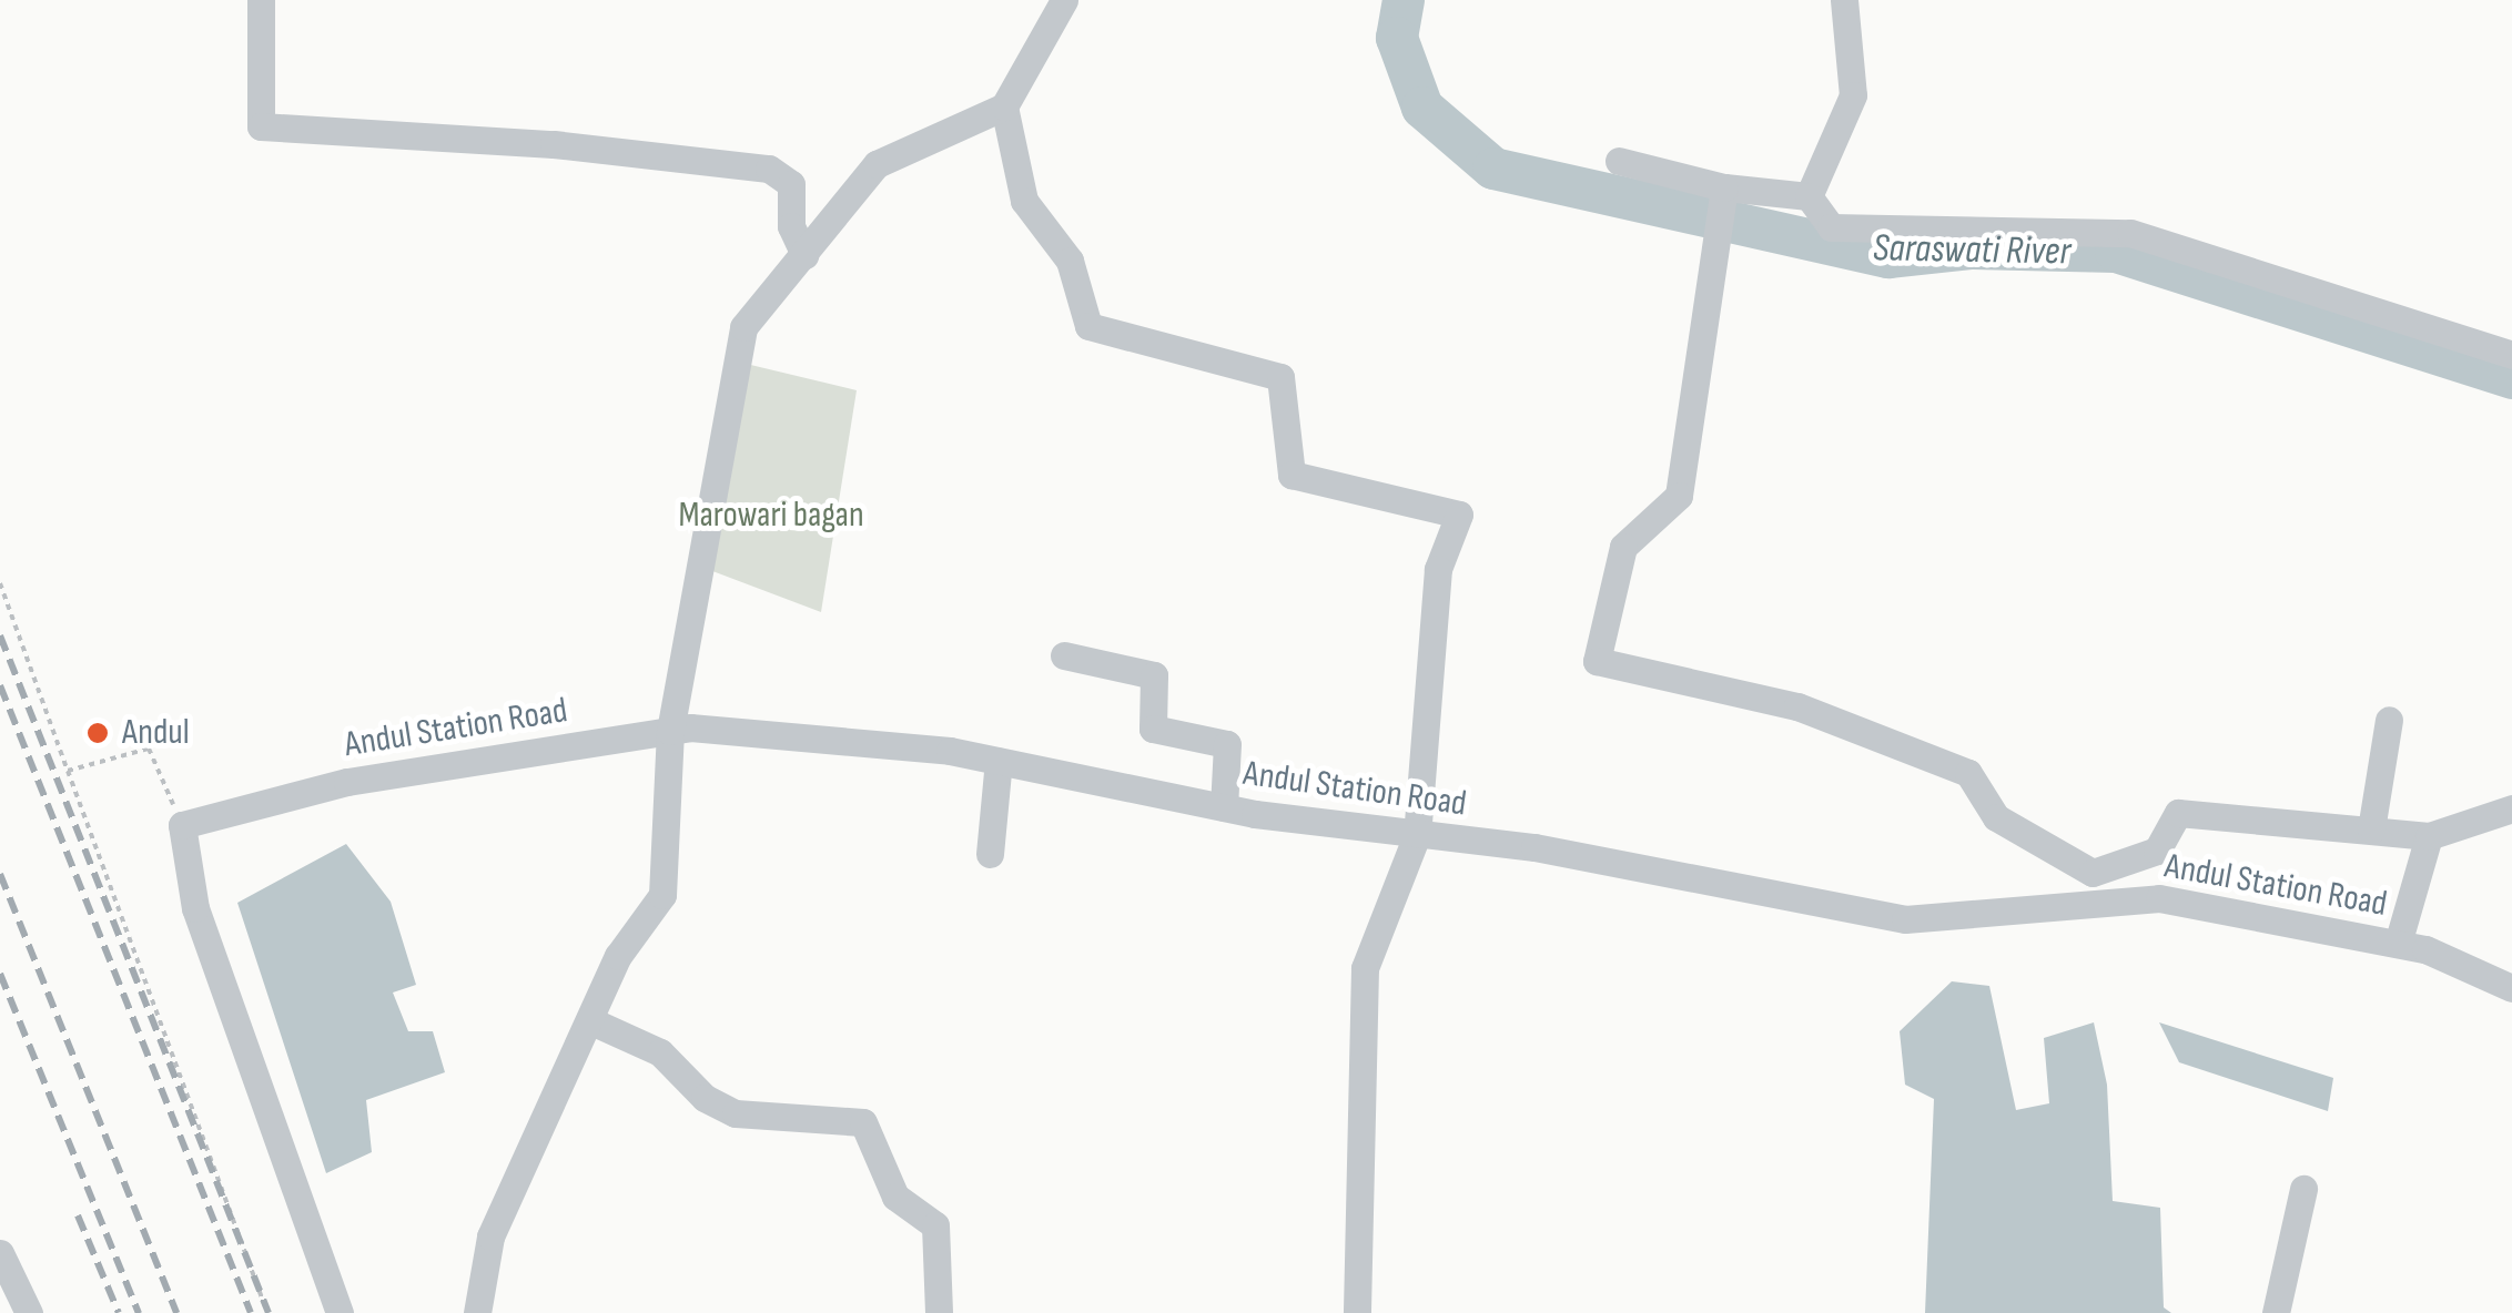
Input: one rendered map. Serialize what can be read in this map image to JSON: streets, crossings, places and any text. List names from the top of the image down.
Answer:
{
  "streets": {
    "street": ["Andul Station Road"]
  },
  "water": ["Saraswati River"],
  "parks": ["Marowari bagan"],
  "places": ["Andul"]
}
